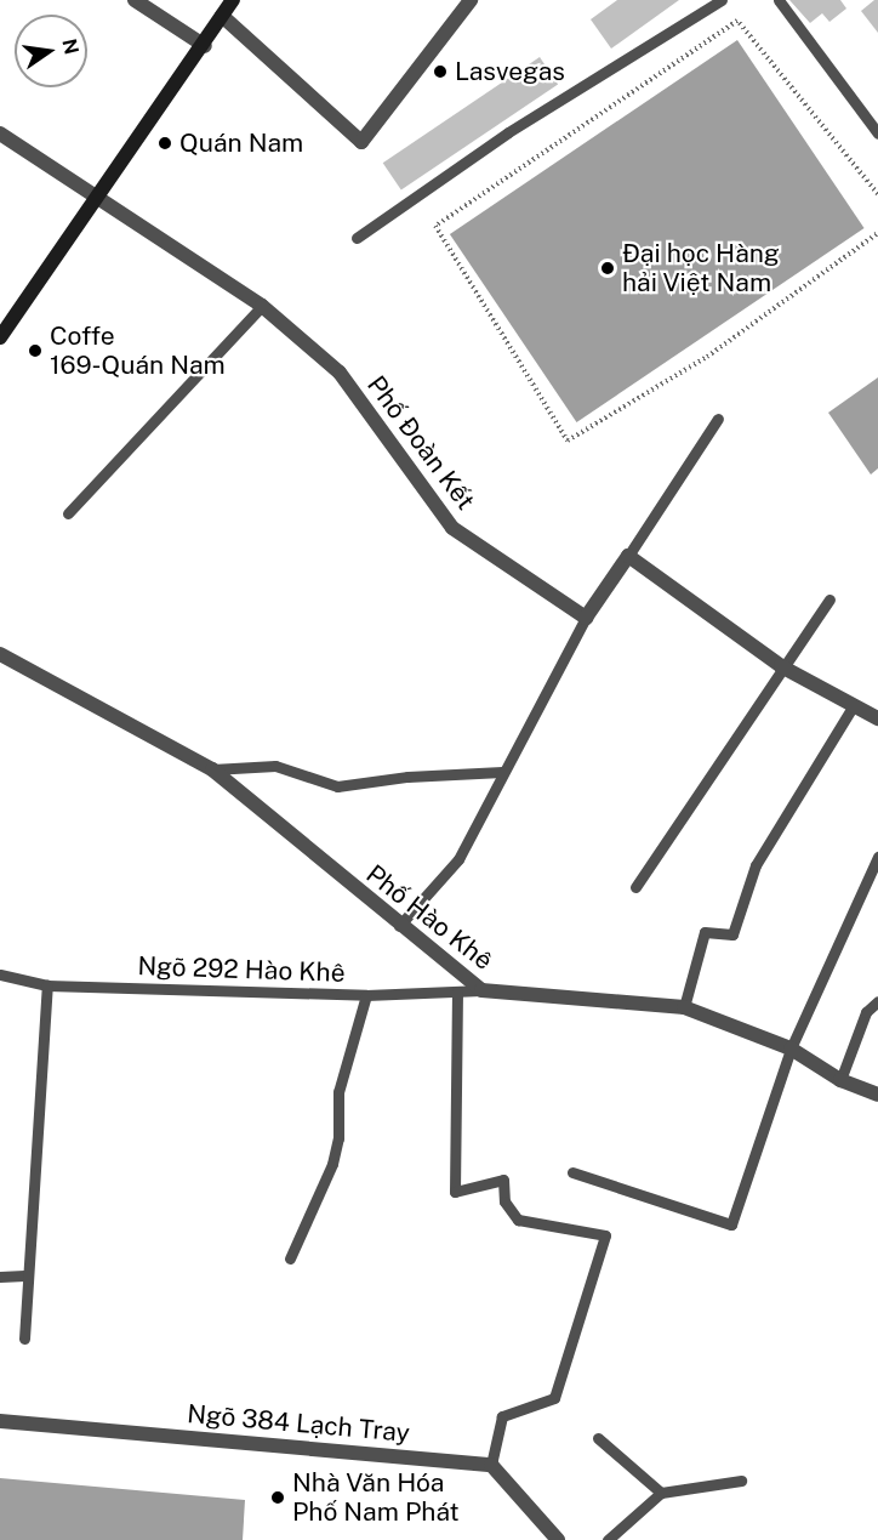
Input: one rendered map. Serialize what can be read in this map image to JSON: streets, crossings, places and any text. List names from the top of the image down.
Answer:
{
  "streets": {
    "street": ["Phố Đoàn Kết", "Phố Hào Khê", "Ngõ 384 Lạch Tray"],
    "lane": ["Ngõ 292 Hào Khê"]
  },
  "crossings": [
    ["Phố Hào Khê", "Ngõ 292 Hào Khê"]
  ],
  "places": [
    "Lasvegas",
    "Quán Nam",
    "Đại học Hàng hải Việt Nam",
    "Coffe 169-Quán Nam",
    "Nhà Văn Hóa Phố Nam Phát"
  ],
  "north": "right"
}
